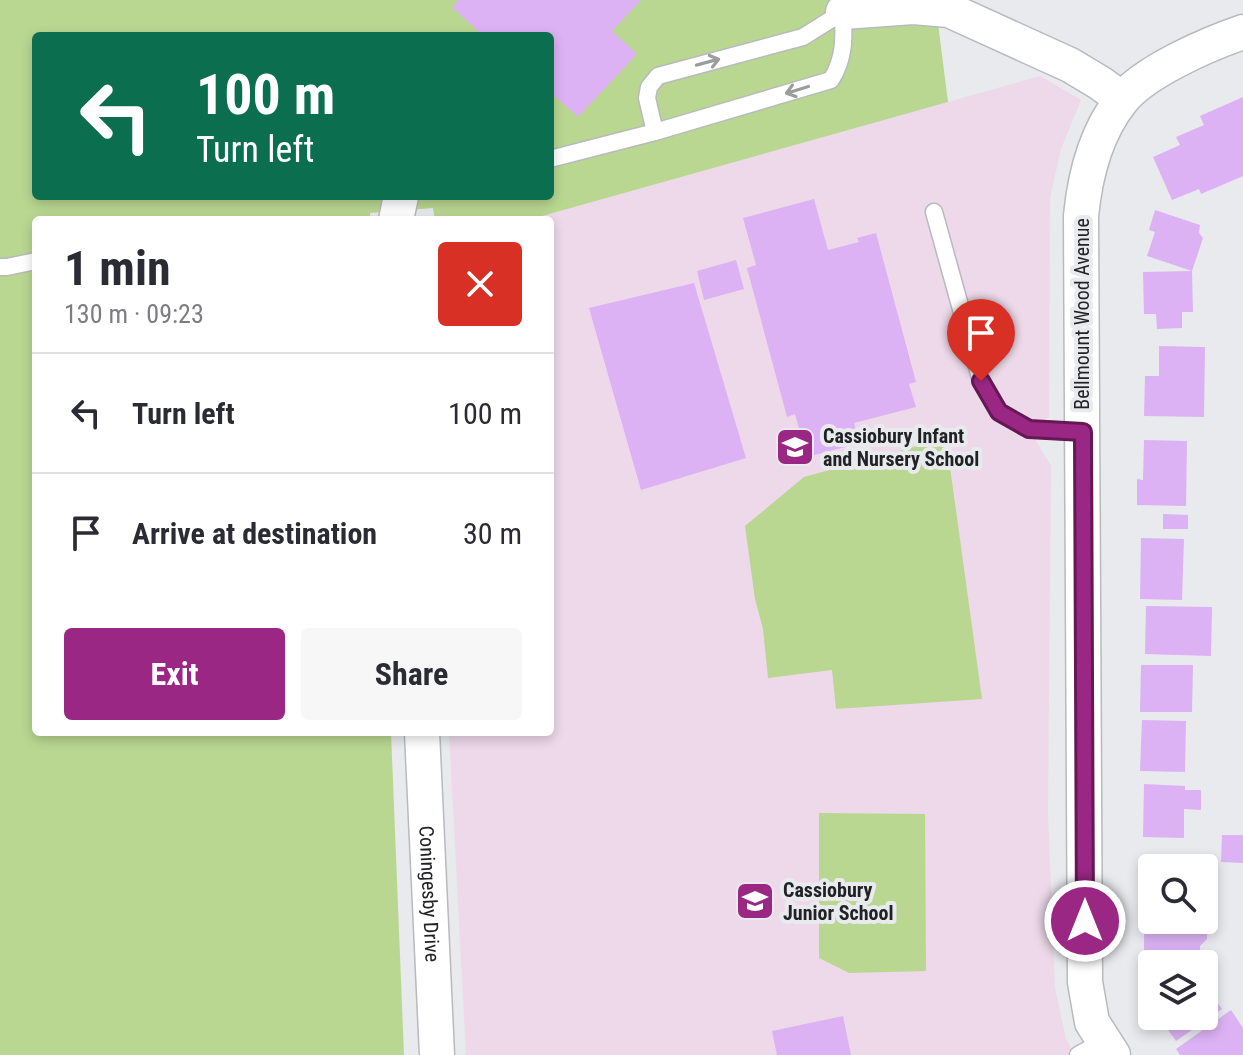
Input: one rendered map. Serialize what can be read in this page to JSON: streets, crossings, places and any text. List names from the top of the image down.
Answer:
{
  "streets": {
    "street": ["Bellmount Wood Avenue", "Coningesby Drive"]
  },
  "places": {
    "school or university": ["Cassiobury Infant and Nursery School", "Cassiobury Junior School"]
  },
  "page": {
    "turn": ["100 m", "Turn left"],
    "heading": ["1 min", "130 m · 09:23"],
    "list": [
      {
        "name": "Turn left",
        "value": "100 m"
      },
      {
        "name": "Arrive at destination",
        "value": "30 m"
      }
    ],
    "buttons": ["Exit", "Share"]
  }
}
